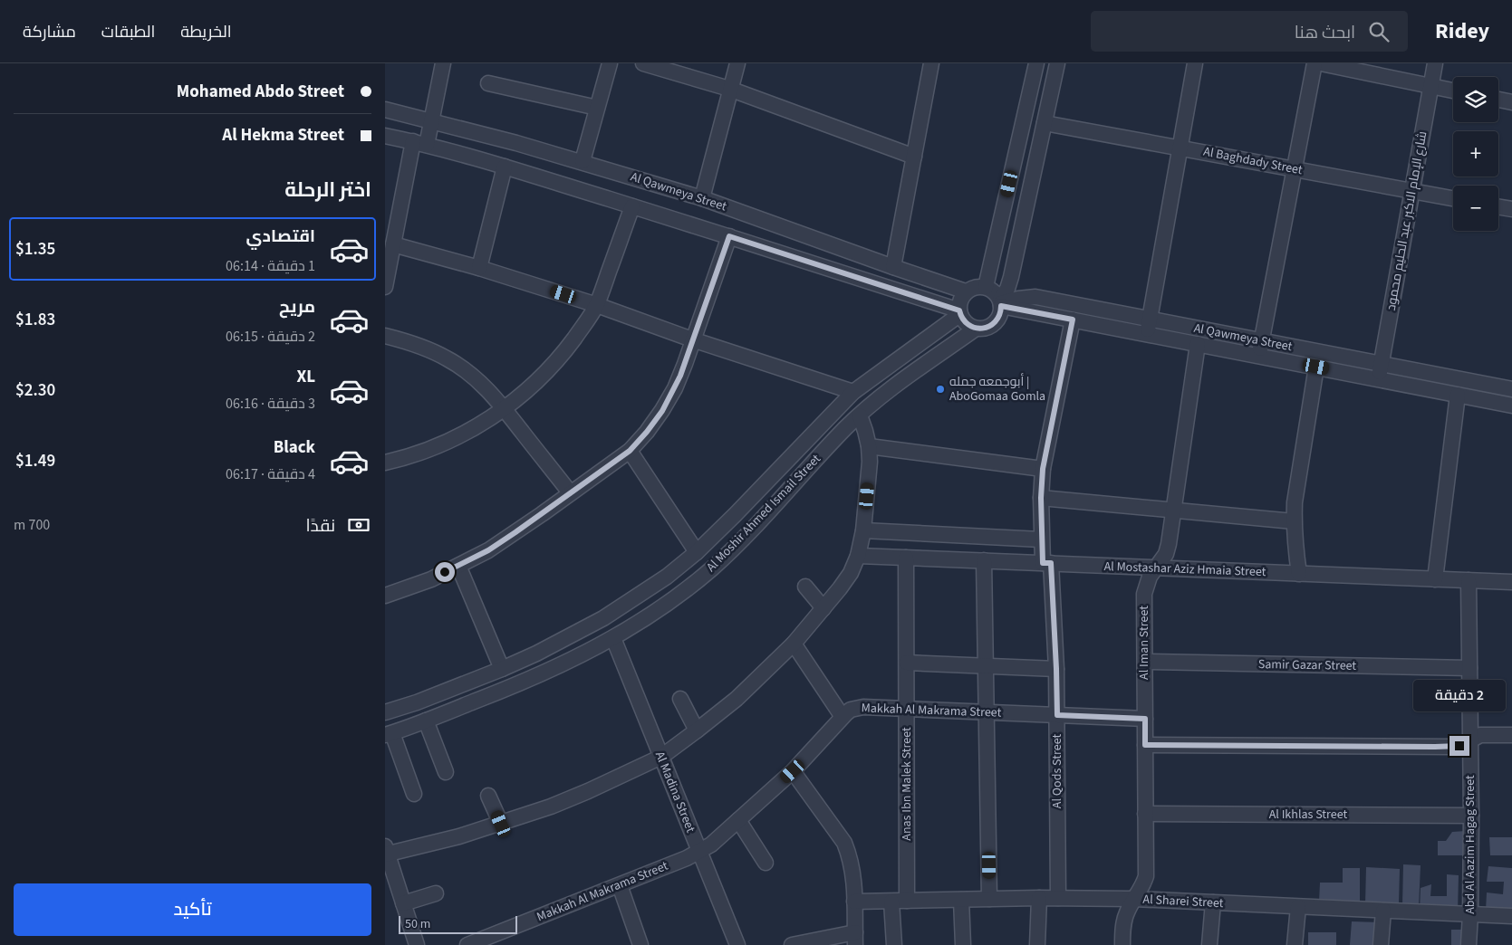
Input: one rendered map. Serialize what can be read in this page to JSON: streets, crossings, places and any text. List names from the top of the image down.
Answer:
{
  "streets": {
    "street": [
      "Al Baghdady Street",
      "Al Qawmeya Street",
      "شارع الإمام الاكبر عبد الحليم محمود",
      "Al Moshir Ahmed Ismail Street",
      "Al Mostashar Aziz Hmaia Street",
      "Al Iman Street",
      "Samir Gazar Street",
      "Makkah Al Makrama Street",
      "Al Qods Street",
      "Anas Ibn Malek Street",
      "Al Madina Street",
      "Al Ikhlas Street",
      "Abd Al Aazim Hagag Street",
      "Al Sharei Street"
    ]
  },
  "crossings": [
    ["Al Baghdady Street", "شارع الإمام الاكبر عبد الحليم محمود"],
    ["Al Qawmeya Street", "شارع الإمام الاكبر عبد الحليم محمود"],
    ["Al Qawmeya Street", "Al Moshir Ahmed Ismail Street"],
    ["Al Qawmeya Street", "Al Iman Street"],
    ["Al Qawmeya Street", "Al Qods Street"],
    ["Al Moshir Ahmed Ismail Street", "Al Madina Street"],
    ["Al Mostashar Aziz Hmaia Street", "Al Iman Street"],
    ["Al Mostashar Aziz Hmaia Street", "Al Qods Street"],
    ["Al Mostashar Aziz Hmaia Street", "Anas Ibn Malek Street"],
    ["Al Mostashar Aziz Hmaia Street", "Abd Al Aazim Hagag Street"],
    ["Al Iman Street", "Samir Gazar Street"],
    ["Al Iman Street", "Makkah Al Makrama Street"],
    ["Al Iman Street", "Al Ikhlas Street"],
    ["Al Iman Street", "Al Sharei Street"],
    ["Samir Gazar Street", "Abd Al Aazim Hagag Street"],
    ["Makkah Al Makrama Street", "Al Qods Street"],
    ["Makkah Al Makrama Street", "Anas Ibn Malek Street"],
    ["Makkah Al Makrama Street", "Al Madina Street"],
    ["Al Qods Street", "Al Sharei Street"],
    ["Anas Ibn Malek Street", "Al Sharei Street"],
    ["Al Ikhlas Street", "Abd Al Aazim Hagag Street"],
    ["Abd Al Aazim Hagag Street", "Al Sharei Street"]
  ],
  "places": ["أبوجمعه جمله | AboGomaa Gomla"],
  "scale_bar": "50 m",
  "page": {
    "header": "Ridey",
    "search": "ابحث هنا",
    "nav": ["الخريطة", "الطبقات", "مشاركة"],
    "banner": ["Mohamed Abdo Street", "Al Hekma Street"],
    "map_buttons": ["+", "−"],
    "heading": "اختر الرحلة",
    "list": [
      {
        "name": "اقتصادي",
        "note": "1 دقيقة · 06:14",
        "value": "$1.35"
      },
      {
        "name": "مريح",
        "note": "2 دقيقة · 06:15",
        "value": "$1.83"
      },
      {
        "name": "XL",
        "note": "3 دقيقة · 06:16",
        "value": "$2.30"
      },
      {
        "name": "Black",
        "note": "4 دقيقة · 06:17",
        "value": "$1.49"
      }
    ],
    "pay": ["نقدًا", "700 m"],
    "bubble": "2 دقيقة",
    "buttons": "تأكيد",
    "scale": "50 m"
  }
}
